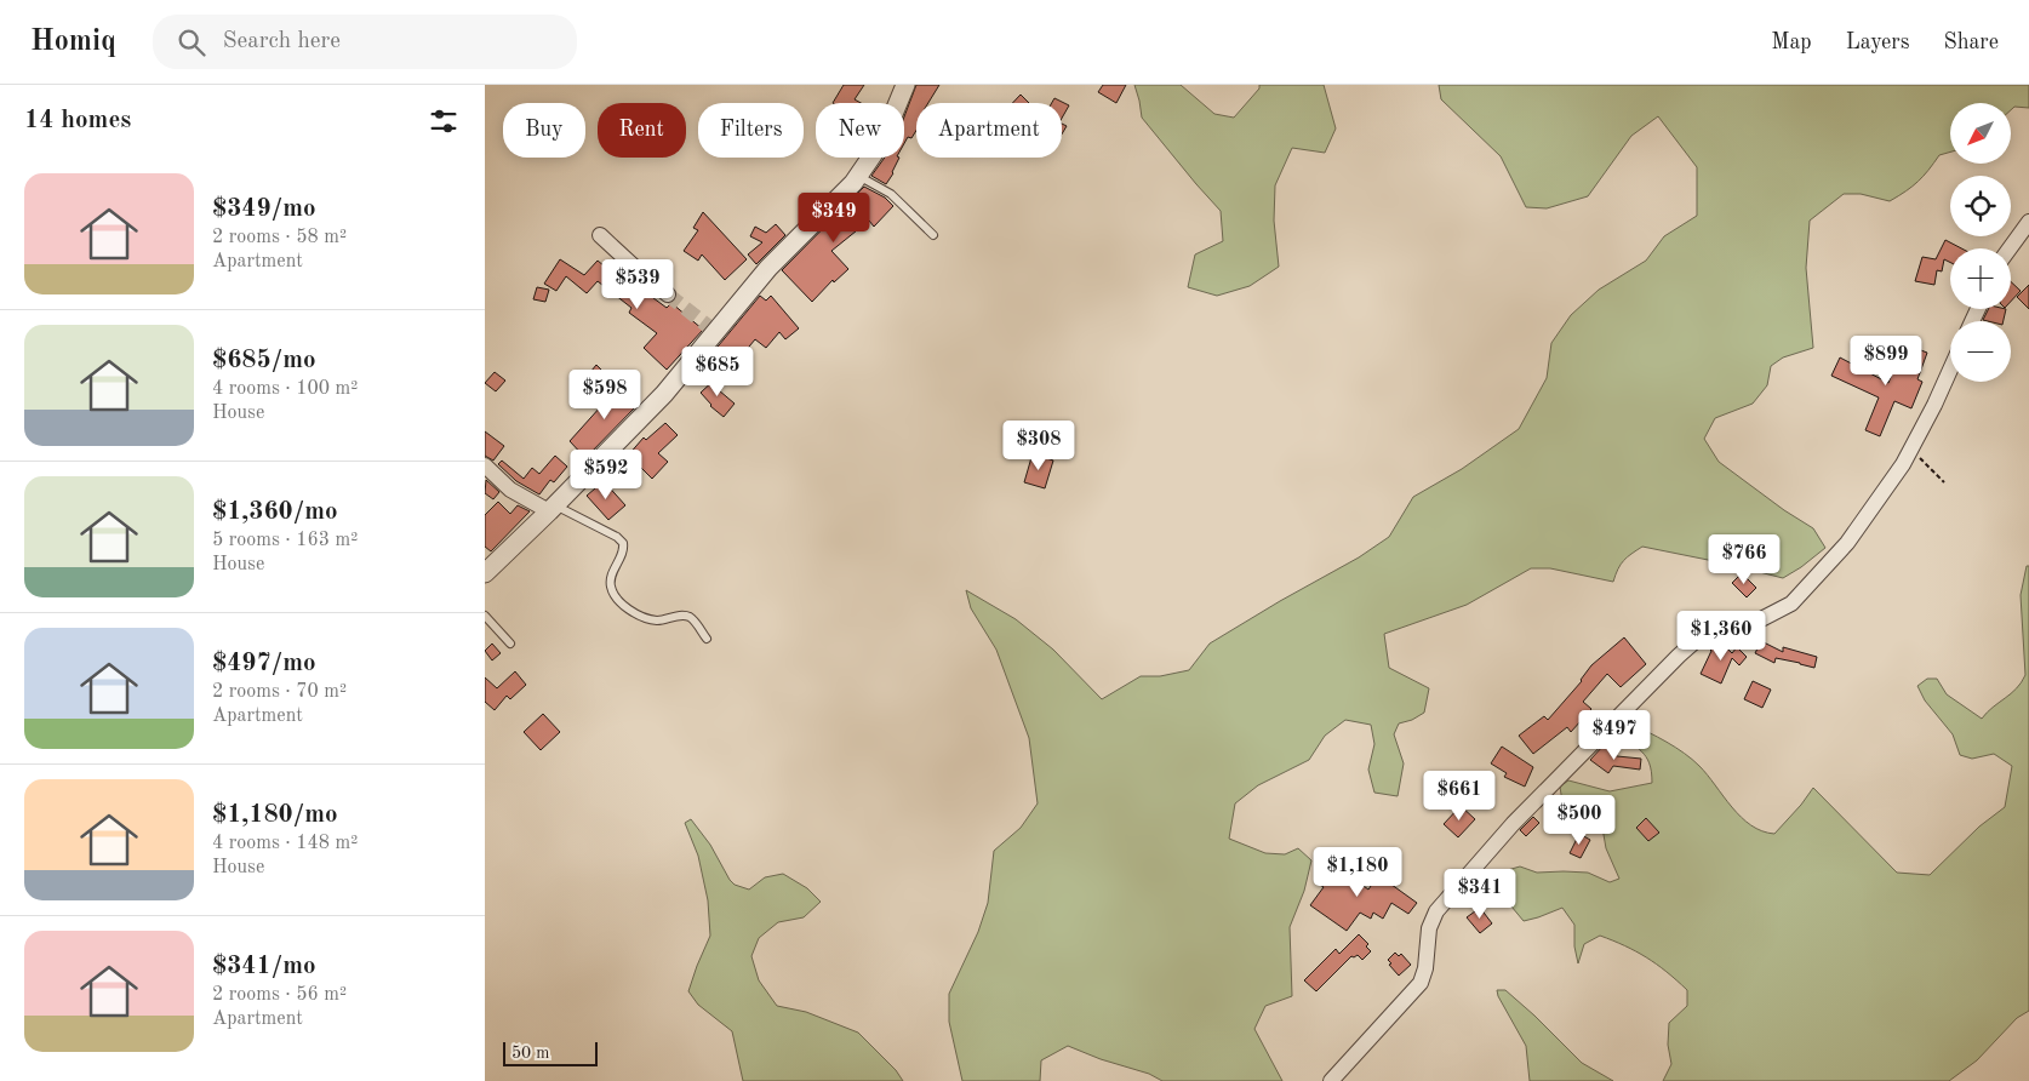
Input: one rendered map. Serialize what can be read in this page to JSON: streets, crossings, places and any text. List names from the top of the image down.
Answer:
{
  "scale_bar": "50 m",
  "north": "bottom left",
  "page": {
    "header": "Homiq",
    "search": "Search here",
    "nav": ["Map", "Layers", "Share"],
    "heading": "14 homes",
    "map_buttons": ["+", "−"],
    "chip": [
      "Buy",
      "Rent",
      "Filters",
      "New",
      "Apartment"
    ],
    "list": [
      {
        "name": "$349/mo",
        "note": "2 rooms · 58 m² · Apartment"
      },
      {
        "name": "$685/mo",
        "note": "4 rooms · 100 m² · House"
      },
      {
        "name": "$1,360/mo",
        "note": "5 rooms · 163 m² · House"
      },
      {
        "name": "$497/mo",
        "note": "2 rooms · 70 m² · Apartment"
      },
      {
        "name": "$1,180/mo",
        "note": "4 rooms · 148 m² · House"
      },
      {
        "name": "$341/mo",
        "note": "2 rooms · 56 m² · Apartment"
      }
    ],
    "price": [
      "$349",
      "$539",
      "$899",
      "$685",
      "$598",
      "$308",
      "$592",
      "$766",
      "$1,360",
      "$497",
      "$661",
      "$500",
      "$1,180",
      "$341"
    ],
    "scale": "50 m"
  }
}
